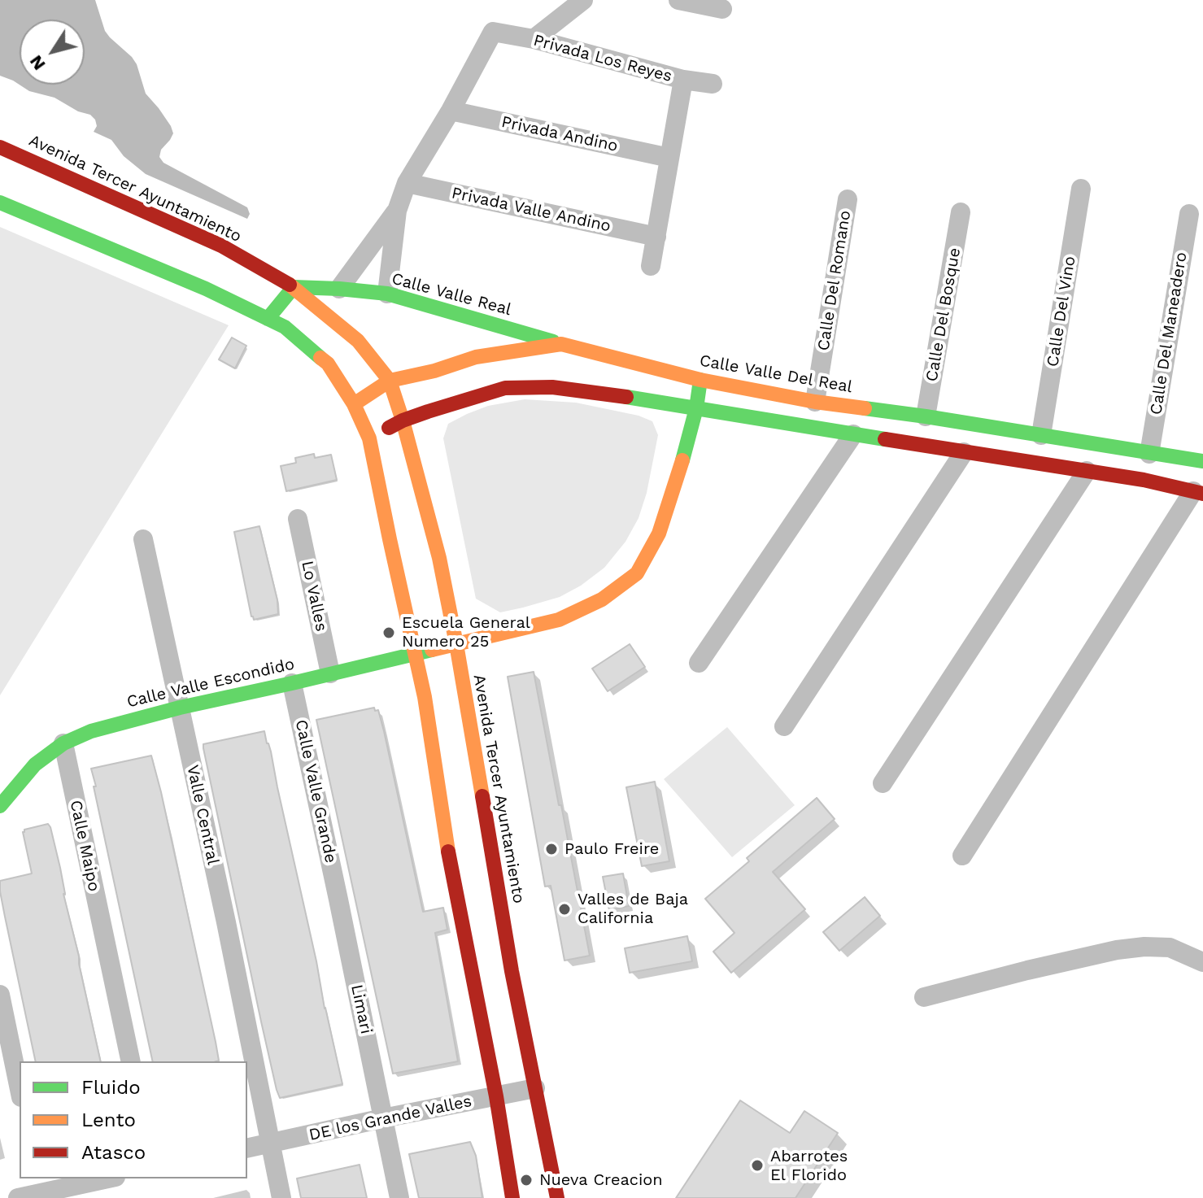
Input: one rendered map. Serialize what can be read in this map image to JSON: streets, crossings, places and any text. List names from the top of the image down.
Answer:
{
  "streets": {
    "street": [
      "Privada Los Reyes",
      "Privada Andino",
      "Avenida Tercer Ayuntamiento",
      "Privada Valle Andino",
      "Calle Del Romano",
      "Calle Valle Real",
      "Calle Del Vino",
      "Calle Del Bosque",
      "Calle Del Maneadero",
      "Calle Valle Del Real",
      "Lo Valles",
      "Calle Valle Escondido",
      "Calle Valle Grande",
      "Valle Central",
      "Calle Maipo",
      "Limari",
      "DE los Grande Valles"
    ]
  },
  "crossings": [
    ["Privada Los Reyes", "Privada Andino"],
    ["Avenida Tercer Ayuntamiento", "Calle Valle Real"],
    ["Avenida Tercer Ayuntamiento", "Calle Valle Del Real"],
    ["Avenida Tercer Ayuntamiento", "Calle Valle Escondido"],
    ["Avenida Tercer Ayuntamiento", "DE los Grande Valles"],
    ["Calle Del Romano", "Calle Valle Del Real"],
    ["Calle Valle Real", "Calle Valle Del Real"],
    ["Calle Del Vino", "Calle Valle Del Real"],
    ["Calle Del Bosque", "Calle Valle Del Real"],
    ["Calle Del Maneadero", "Calle Valle Del Real"],
    ["Calle Valle Del Real", "Calle Valle Escondido"],
    ["Lo Valles", "Calle Valle Escondido"],
    ["Calle Valle Escondido", "Calle Valle Grande"],
    ["Calle Valle Escondido", "Valle Central"],
    ["Calle Valle Escondido", "Calle Maipo"],
    ["Calle Valle Grande", "Limari"],
    ["Valle Central", "DE los Grande Valles"],
    ["Limari", "DE los Grande Valles"]
  ],
  "places": [
    "Escuela General Numero 25",
    "Paulo Freire",
    "Valles de Baja California",
    "Abarrotes El Florido",
    "Nueva Creacion"
  ],
  "legend": ["Fluido", "Lento", "Atasco"],
  "north": "bottom left"
}
